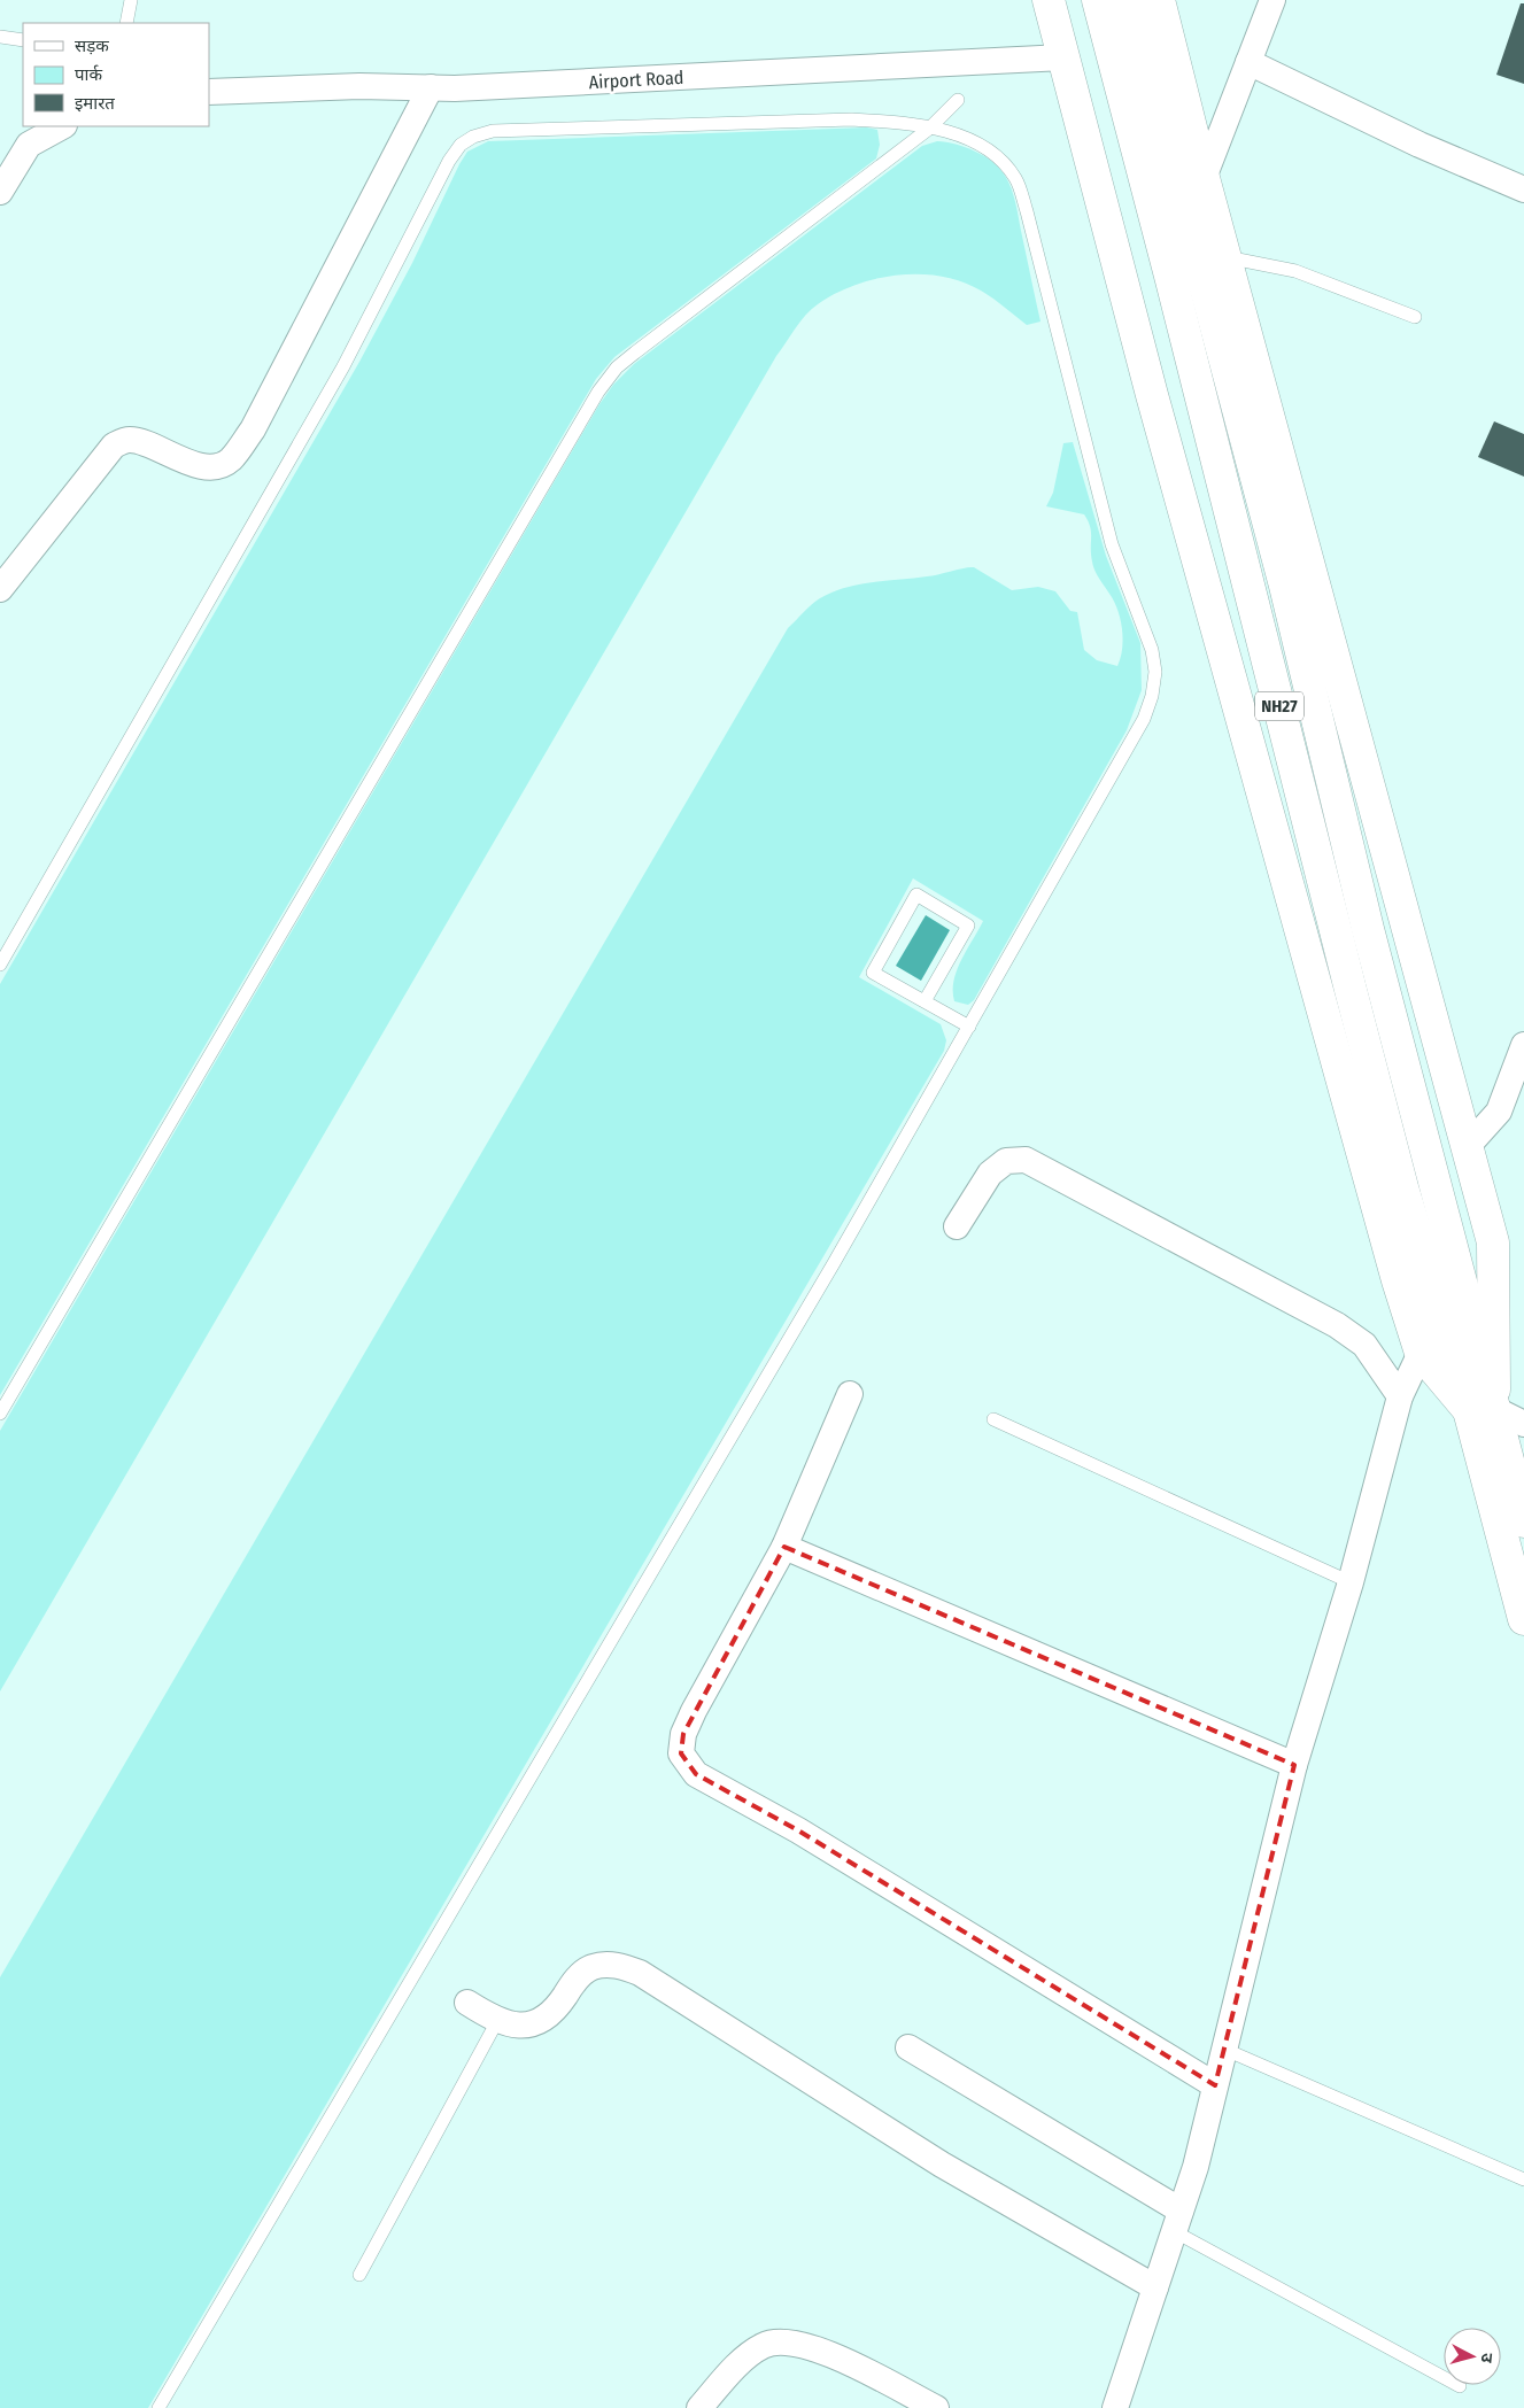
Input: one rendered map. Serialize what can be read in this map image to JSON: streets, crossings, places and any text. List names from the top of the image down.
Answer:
{
  "streets": {
    "main road": ["NH27"],
    "street": ["Airport Road"]
  },
  "legend": ["सड़क", "पार्क", "इमारत"],
  "north": "right"
}
